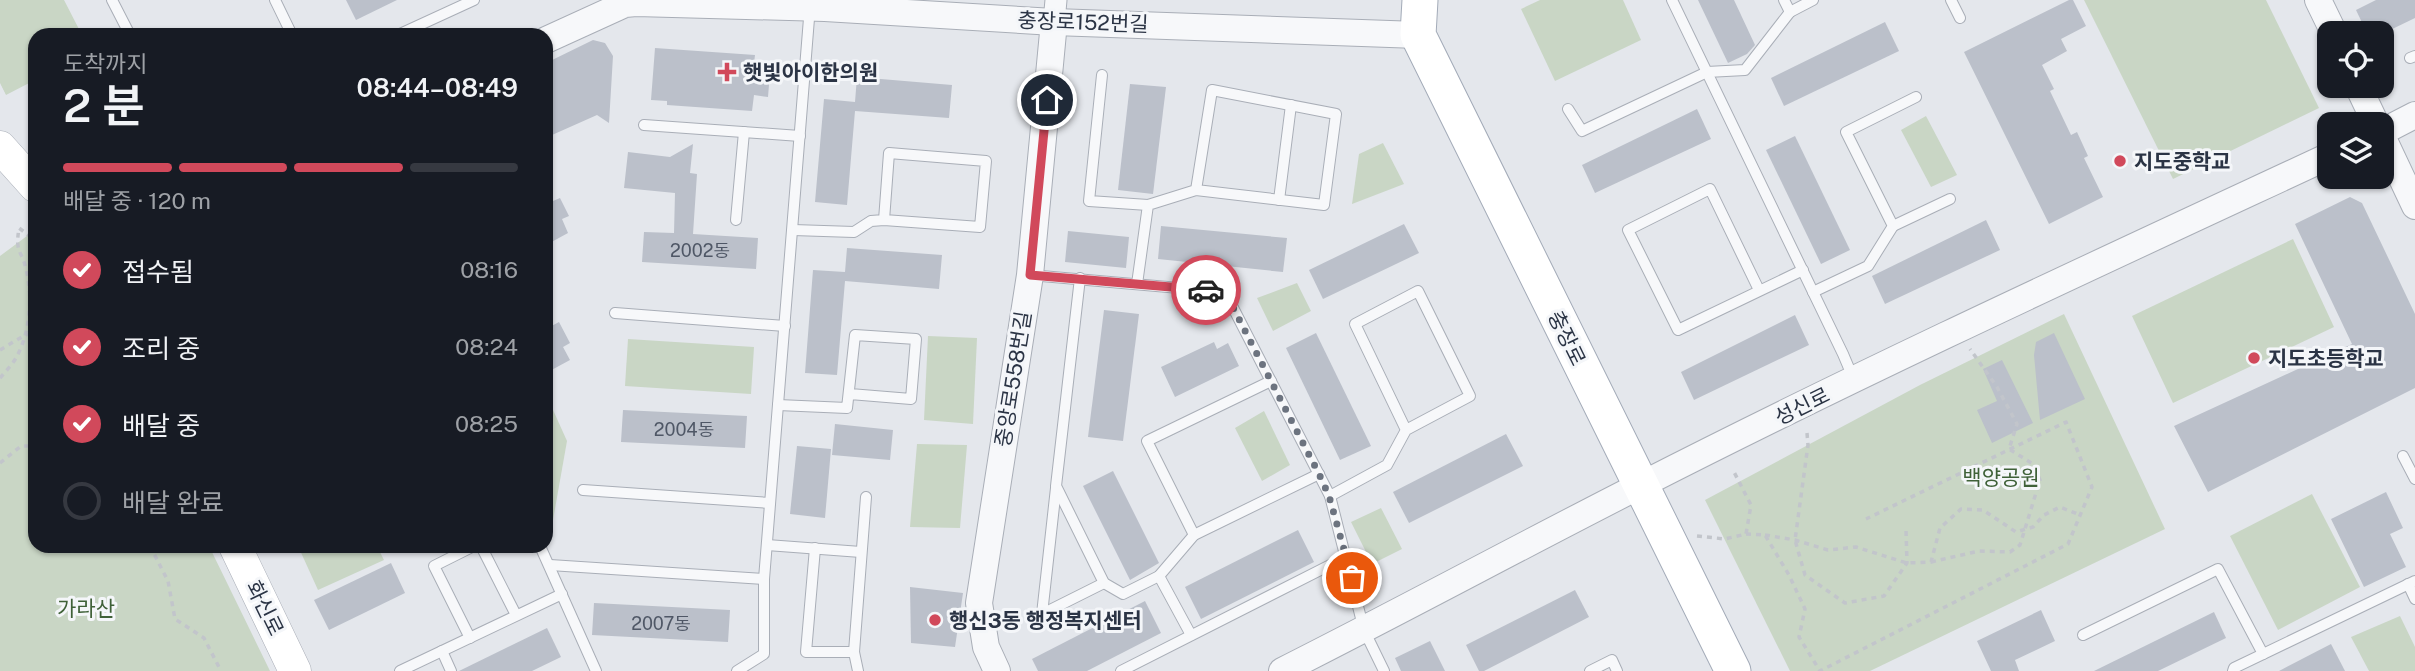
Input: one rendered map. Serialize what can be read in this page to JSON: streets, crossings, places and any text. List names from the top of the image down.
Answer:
{
  "streets": {
    "main road": ["충장로", "화신로"],
    "street": ["충장로152번길", "중앙로558번길", "성신로"]
  },
  "crossings": [
    ["충장로152번길", "충장로"],
    ["충장로152번길", "중앙로558번길"],
    ["충장로", "성신로"]
  ],
  "parks": ["백양공원", "가라산"],
  "places": {
    "health": ["햇빛아이한의원"],
    "other": ["지도중학교", "지도초등학교", "행신3동 행정복지센터"]
  },
  "house_numbers": ["2002동", "2004동", "2007동"],
  "page": {
    "heading": ["2 분", "도착까지", "08:44–08:49"],
    "bar": "배달 중 · 120 m",
    "list": [
      ["접수됨", "08:16"],
      ["조리 중", "08:24"],
      ["배달 중", "08:25"],
      "배달 완료"
    ]
  }
}
